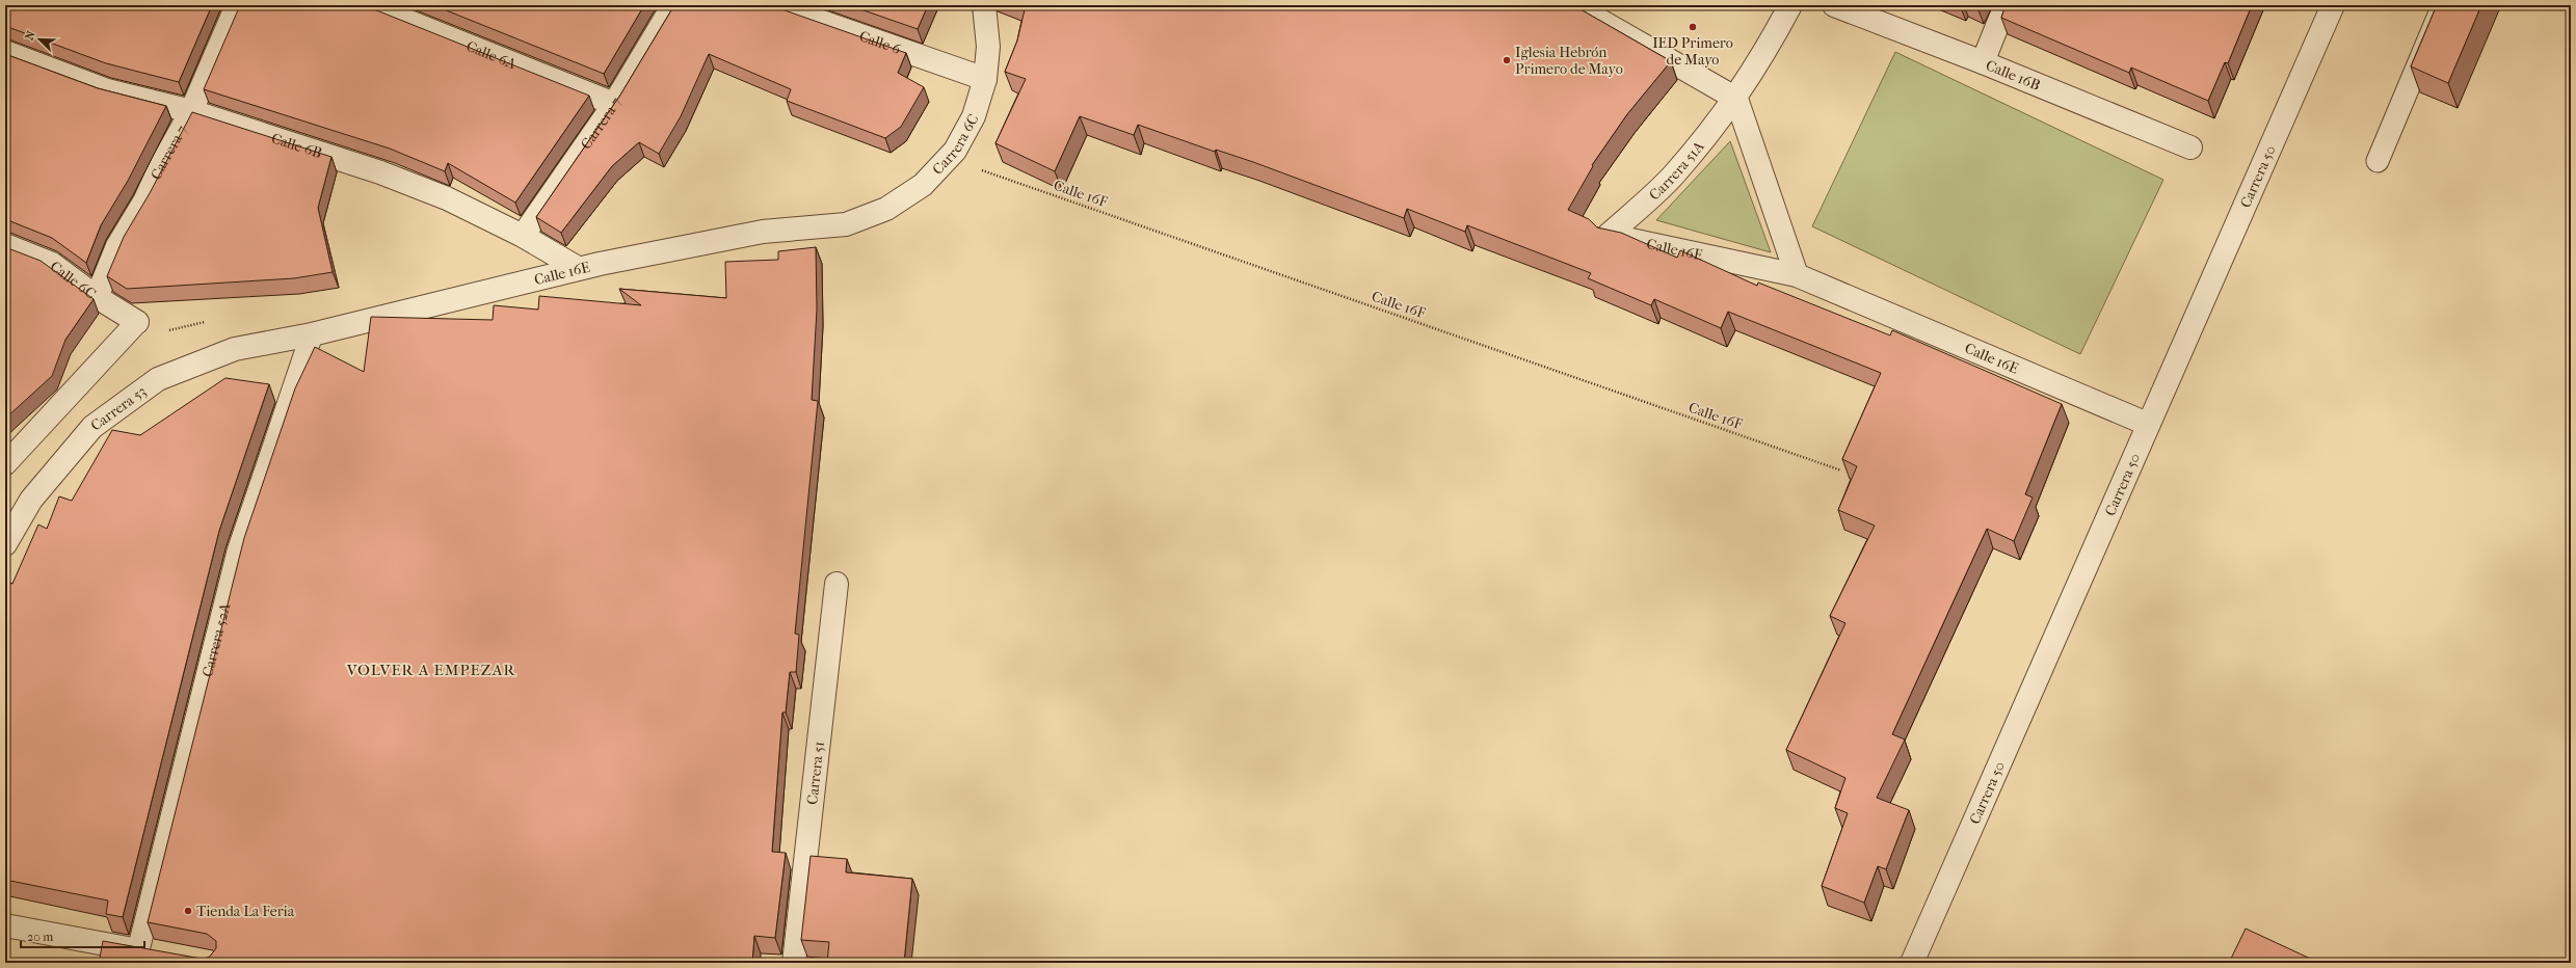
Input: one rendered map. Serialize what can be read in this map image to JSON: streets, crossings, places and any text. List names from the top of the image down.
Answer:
{
  "streets": {
    "street": [
      "Calle 6",
      "Calle 6A",
      "Calle 16B",
      "Carrera 7",
      "Carrera 6C",
      "Calle 6B",
      "Carrera 51A",
      "Carrera 50",
      "Calle 16E",
      "Calle 6C",
      "Carrera 53",
      "Carrera 51"
    ],
    "lane": ["Carrera 52A"],
    "path": ["Calle 16F"]
  },
  "crossings": [
    ["Calle 6", "Carrera 6C"],
    ["Calle 6A", "Carrera 7"],
    ["Carrera 7", "Calle 6B"],
    ["Carrera 7", "Calle 6C"],
    ["Carrera 6C", "Calle 16F"],
    ["Carrera 6C", "Calle 16E"],
    ["Calle 6B", "Calle 16E"],
    ["Carrera 51A", "Calle 16E"],
    ["Carrera 50", "Calle 16E"],
    ["Calle 16E", "Carrera 53"],
    ["Calle 16E", "Carrera 52A"]
  ],
  "districts": ["VOLVER A EMPEZAR"],
  "places": ["IED Primero de Mayo", "Iglesia Hebrón Primero de Mayo", "Tienda La Feria"],
  "scale_bar": "20 m",
  "north": "top left"
}
